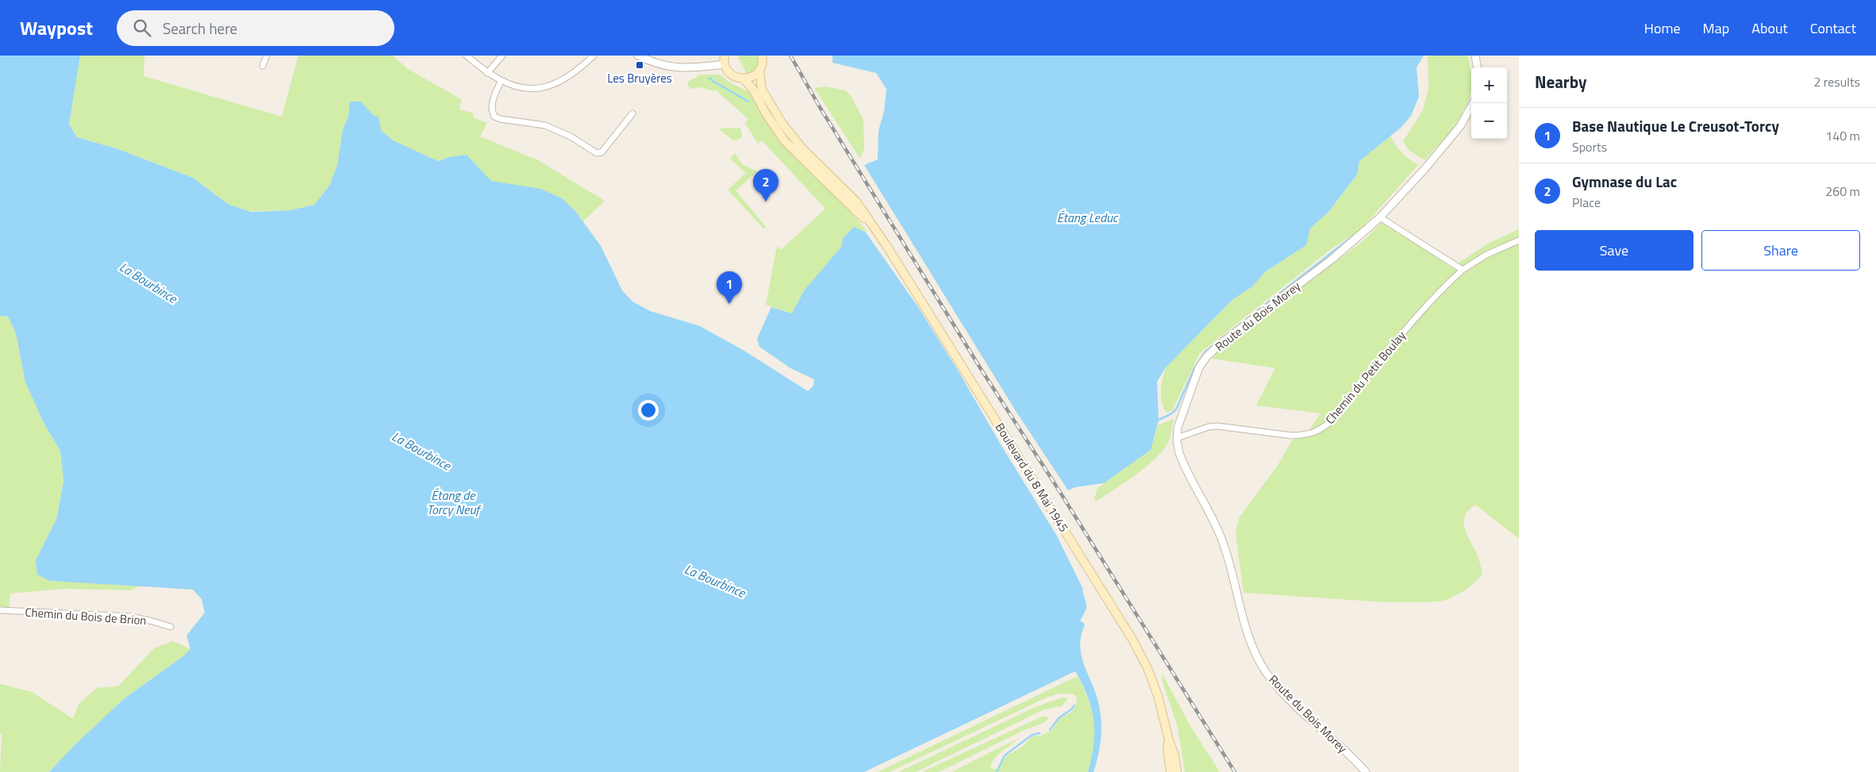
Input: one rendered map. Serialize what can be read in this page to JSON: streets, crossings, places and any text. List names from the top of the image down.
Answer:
{
  "streets": {
    "main road": ["Boulevard du 8 Mai 1945"],
    "street": ["Route du Bois Morey", "Chemin du Petit Boulay", "Chemin du Bois de Brion"]
  },
  "crossings": [
    ["Route du Bois Morey", "Chemin du Petit Boulay"]
  ],
  "water": ["Étang Leduc", "La Bourbince", "Étang de Torcy Neuf"],
  "places": {
    "transit": ["Les Bruyères"]
  },
  "page": {
    "header": "Waypost",
    "search": "Search here",
    "nav": [
      "Home",
      "Map",
      "About",
      "Contact"
    ],
    "heading": ["Nearby", "2 results"],
    "map_buttons": ["+", "−"],
    "list": [
      {
        "mark": "1",
        "name": "Base Nautique Le Creusot-Torcy",
        "note": "Sports",
        "value": "140 m"
      },
      {
        "mark": "2",
        "name": "Gymnase du Lac",
        "note": "Place",
        "value": "260 m"
      }
    ],
    "pins": ["2", "1"],
    "buttons": ["Save", "Share"]
  }
}
